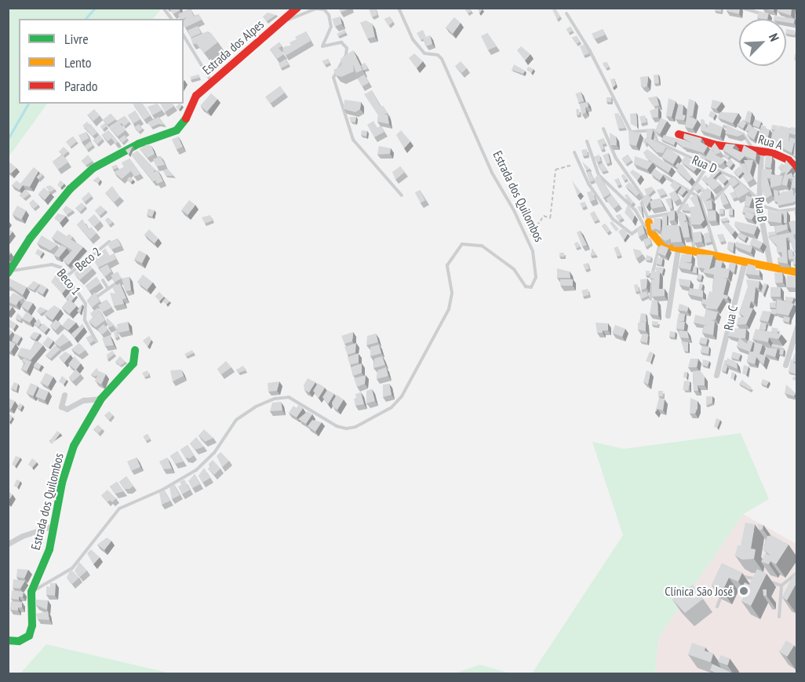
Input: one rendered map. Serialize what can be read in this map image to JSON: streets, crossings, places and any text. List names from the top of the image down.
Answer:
{
  "streets": {
    "street": [
      "Estrada dos Alpes",
      "Rua A",
      "Estrada dos Quilombos",
      "Rua B",
      "Rua C"
    ],
    "lane": ["Rua D", "Beco 2", "Beco 1"]
  },
  "crossings": [
    ["Estrada dos Alpes", "Beco 1"],
    ["Rua A", "Rua B"],
    ["Rua D", "Rua B"],
    ["Beco 2", "Beco 1"]
  ],
  "places": ["Clínica São José"],
  "legend": ["Livre", "Lento", "Parado"],
  "north": "top right"
}
